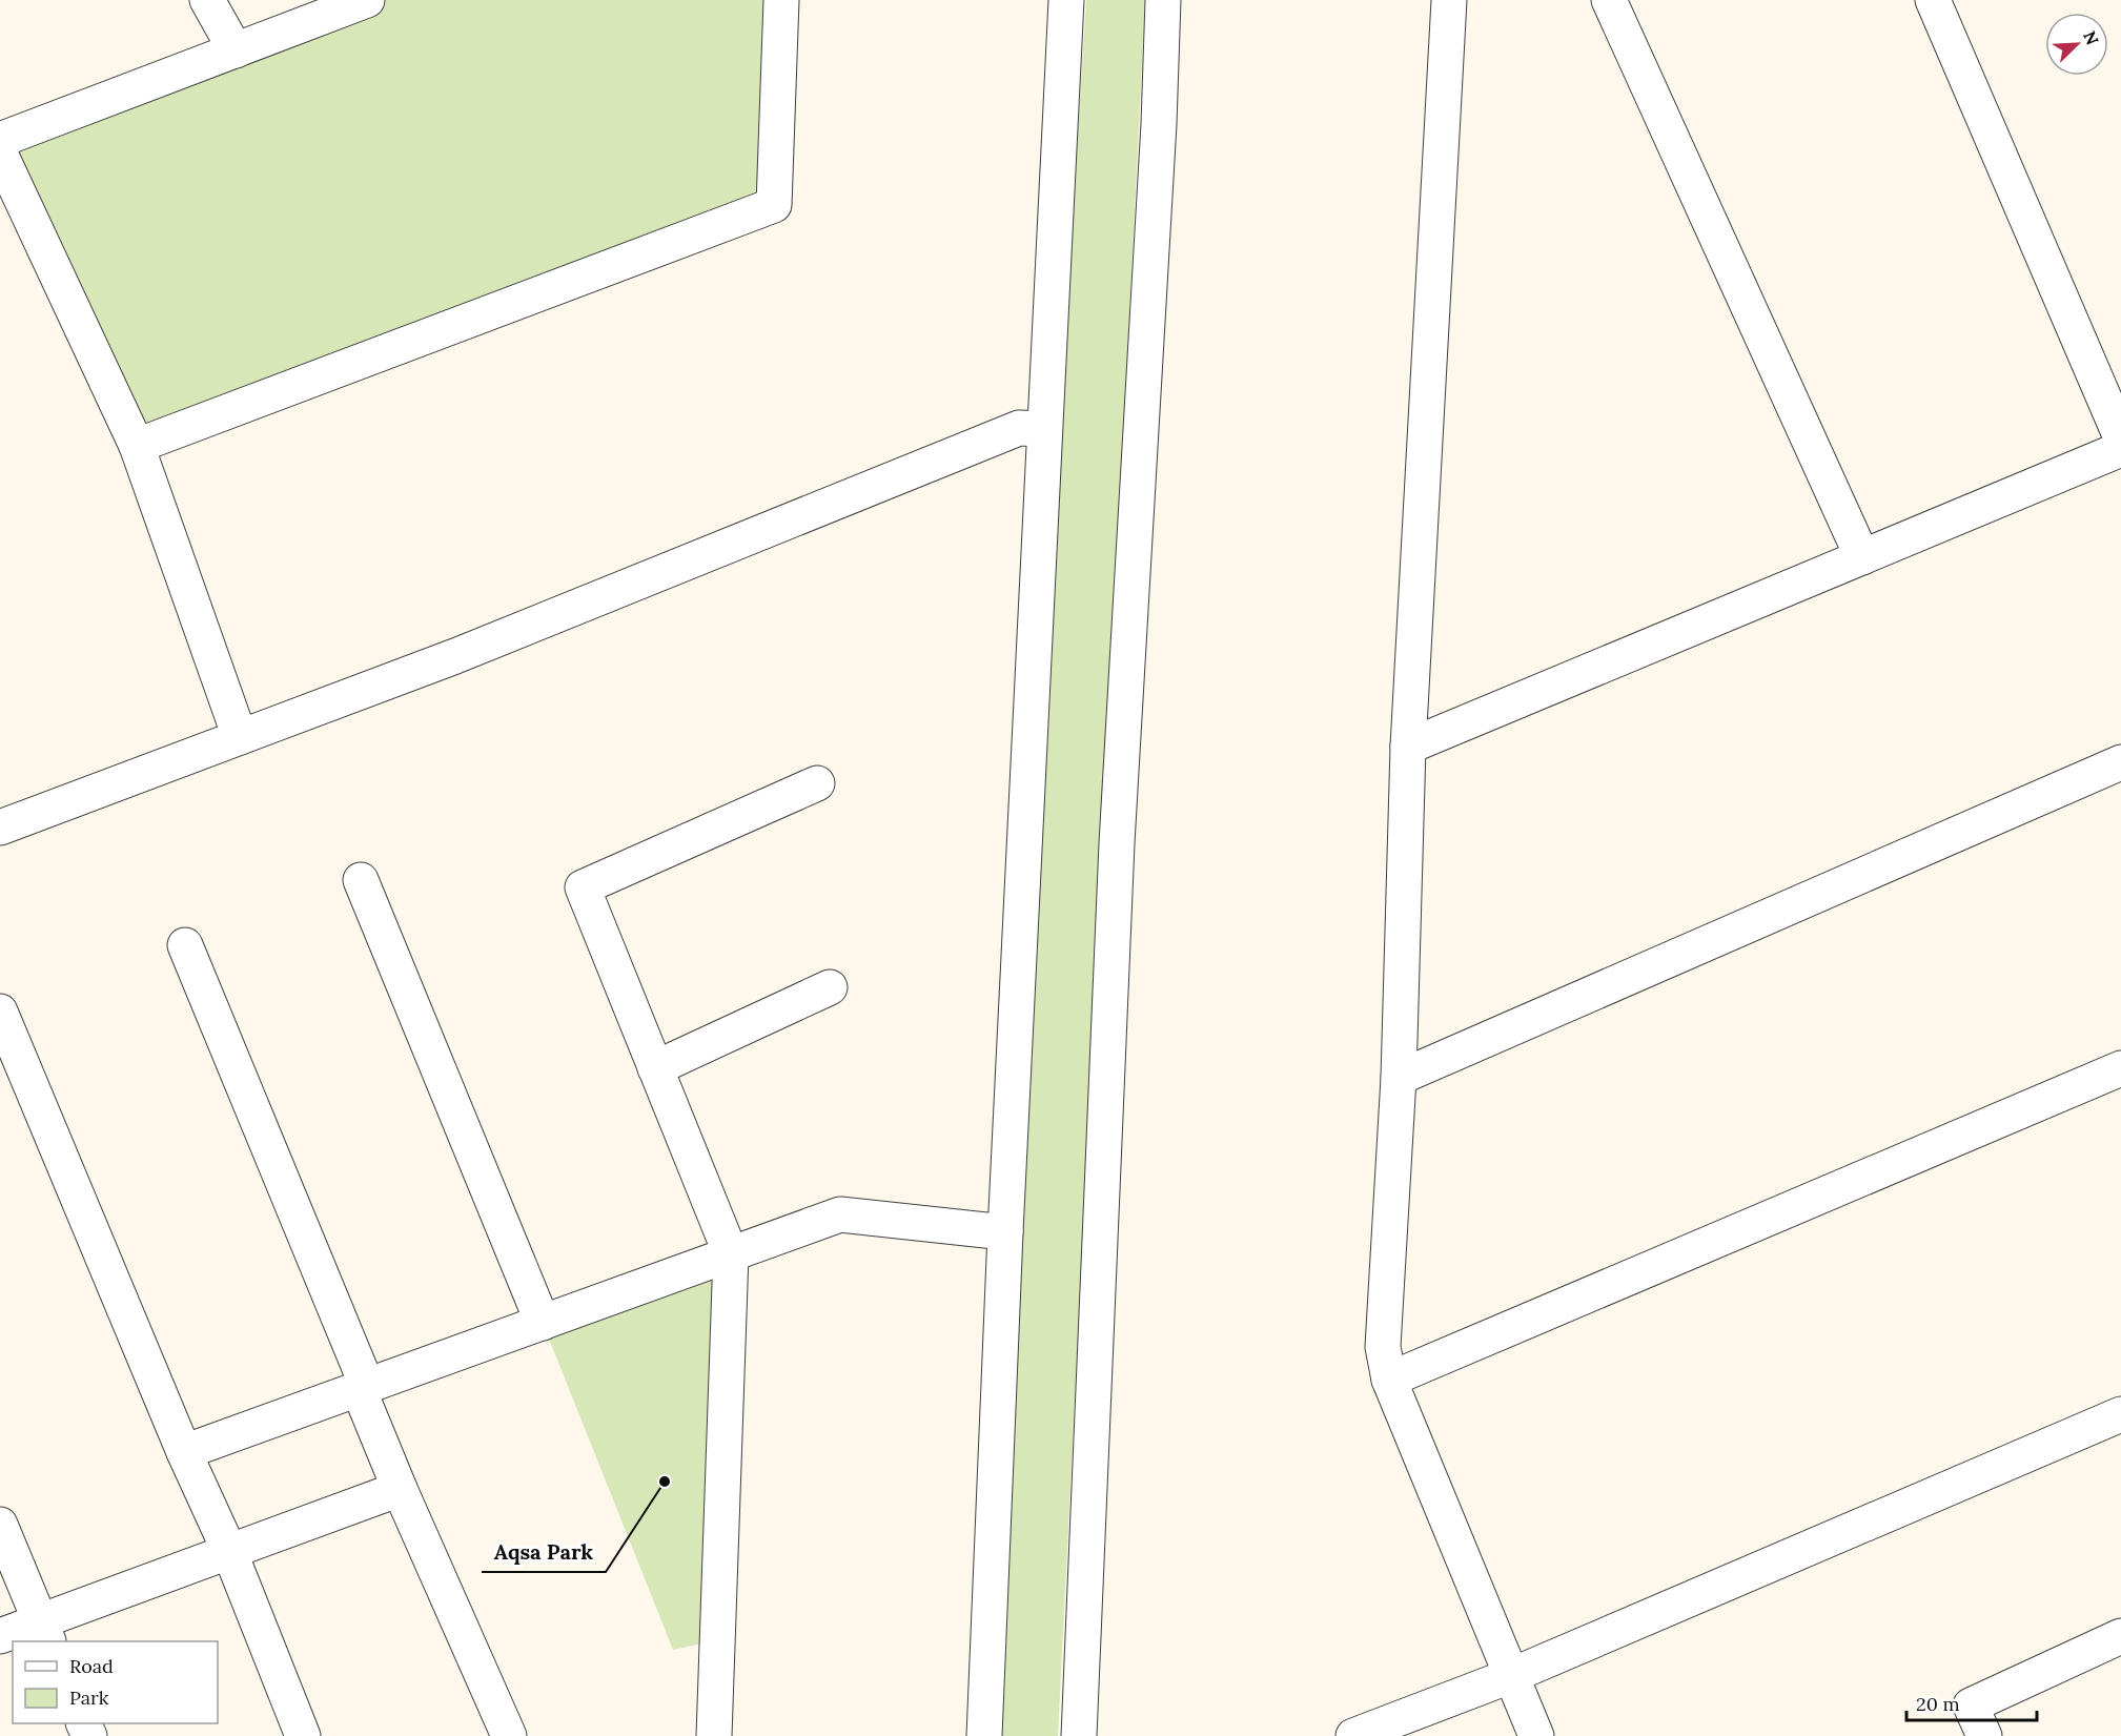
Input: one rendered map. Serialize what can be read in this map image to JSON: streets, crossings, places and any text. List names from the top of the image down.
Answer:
{
  "places": ["Aqsa Park"],
  "legend": ["Road", "Park"],
  "scale_bar": "20 m",
  "north": "top right"
}
